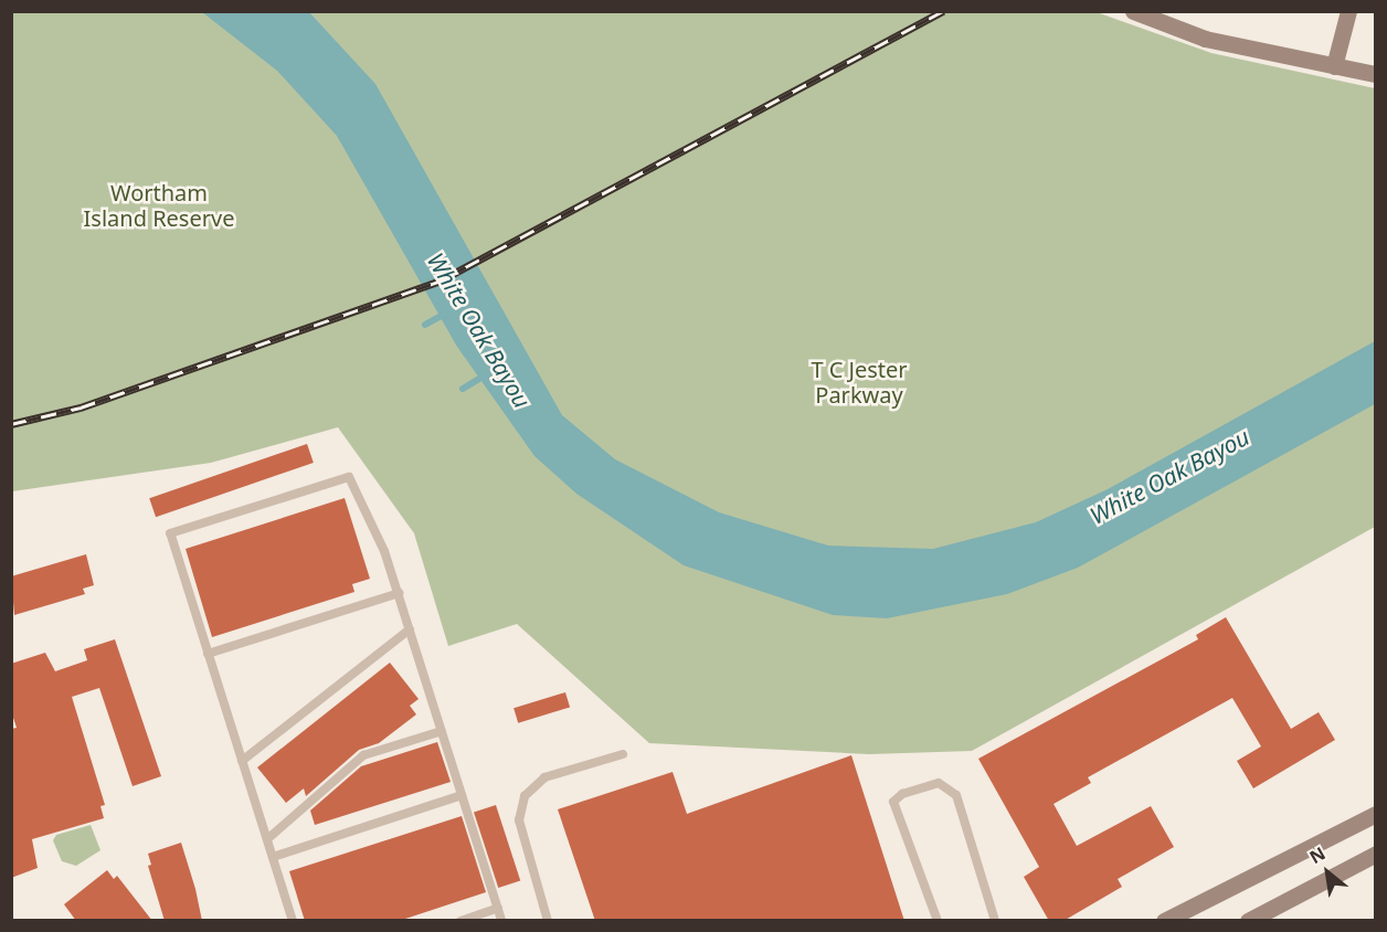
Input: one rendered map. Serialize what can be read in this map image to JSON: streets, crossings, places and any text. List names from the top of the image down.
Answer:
{
  "water": ["White Oak Bayou"],
  "parks": ["Wortham Island Reserve", "T C Jester Parkway"],
  "north": "top left"
}
